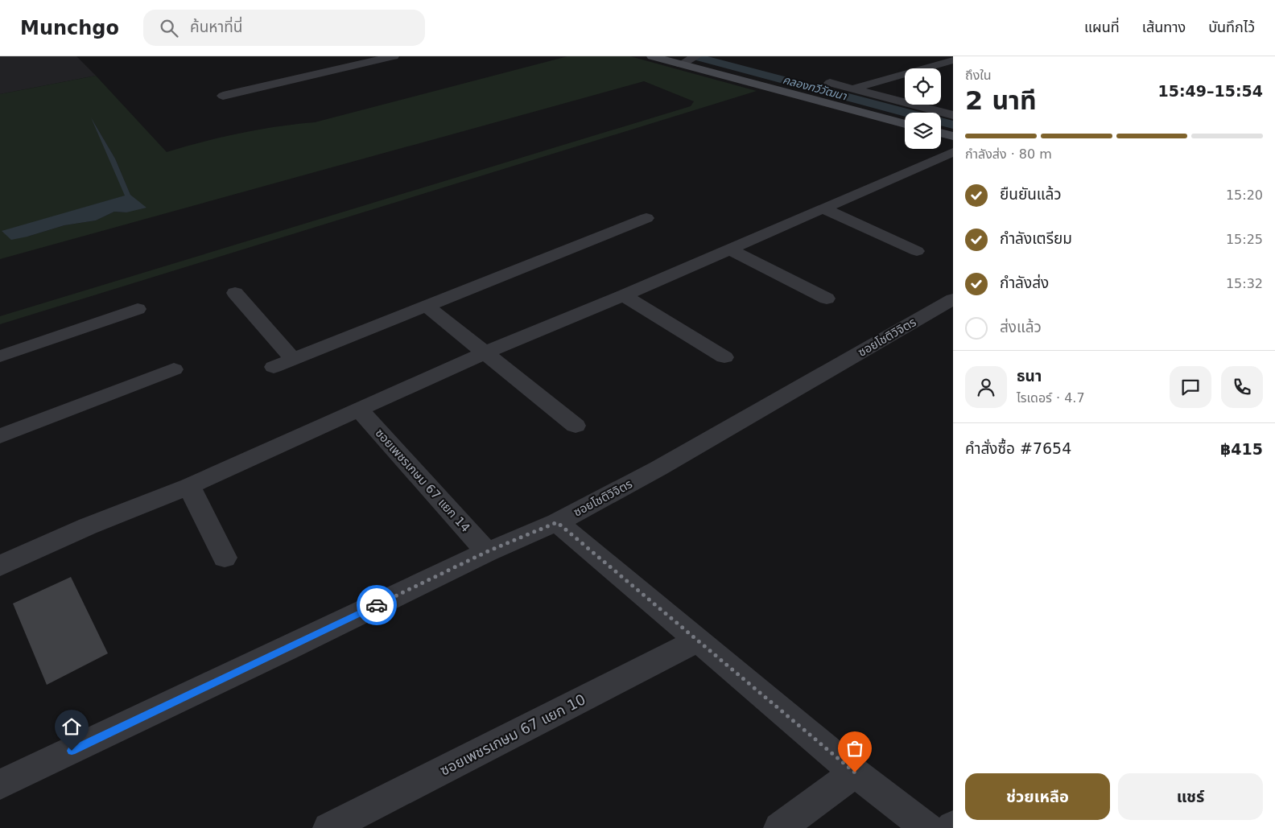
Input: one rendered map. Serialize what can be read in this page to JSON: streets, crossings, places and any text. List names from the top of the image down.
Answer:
{
  "streets": {
    "street": ["ซอยโชติวิจิตร", "ซอยเพชรเกษม 67 แยก 14", "ซอยเพชรเกษม 67 แยก 10"]
  },
  "crossings": [
    ["ซอยโชติวิจิตร", "ซอยเพชรเกษม 67 แยก 14"]
  ],
  "water": ["คลองทวีวัฒนา"],
  "page": {
    "header": "Munchgo",
    "search": "ค้นหาที่นี่",
    "nav": ["แผนที่", "เส้นทาง", "บันทึกไว้"],
    "heading": ["2 นาที", "ถึงใน", "15:49–15:54"],
    "panel": [
      "ธนา",
      "ไรเดอร์ · 4.7",
      "คำสั่งซื้อ #7654",
      "฿415"
    ],
    "bar": "กำลังส่ง · 80 m",
    "list": [
      ["ยืนยันแล้ว", "15:20"],
      ["กำลังเตรียม", "15:25"],
      ["กำลังส่ง", "15:32"],
      "ส่งแล้ว"
    ],
    "buttons": ["ช่วยเหลือ", "แชร์"]
  }
}
